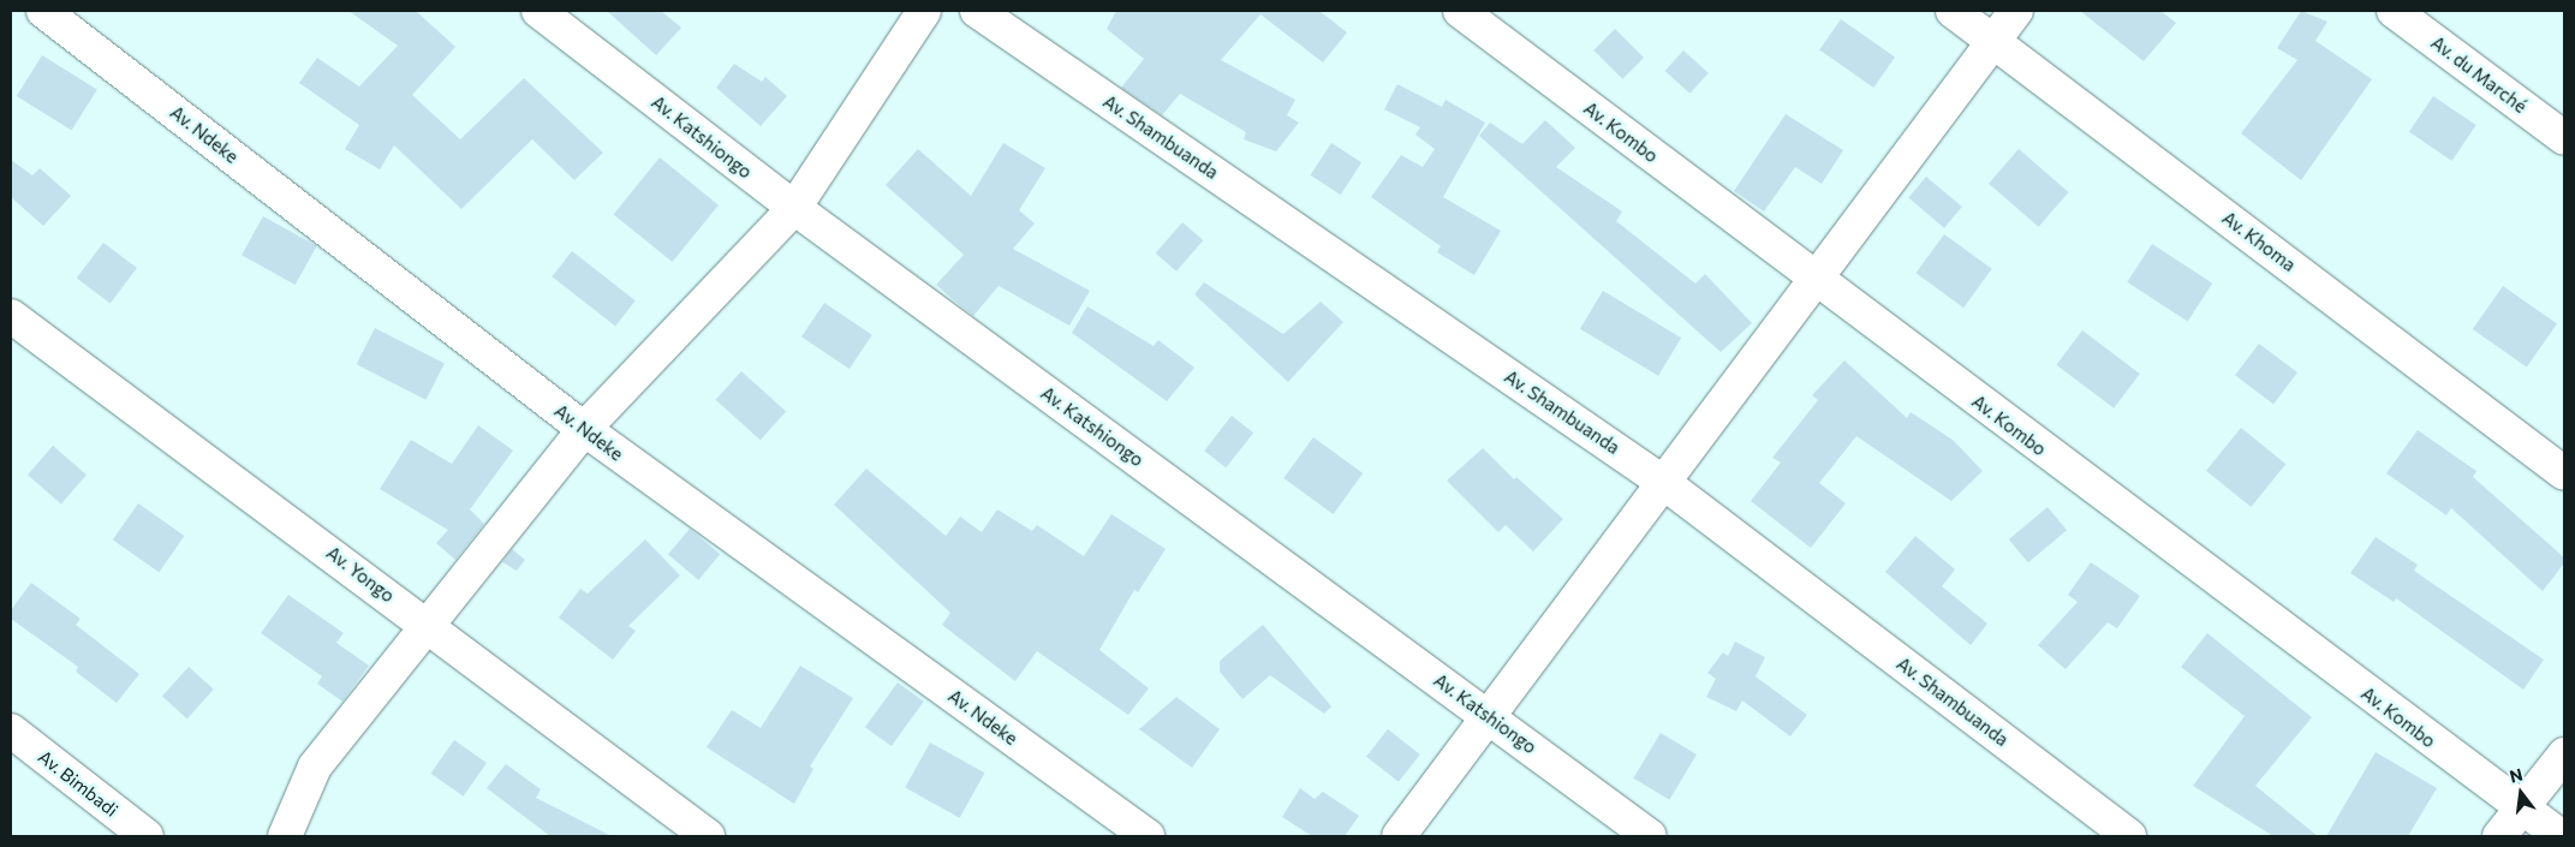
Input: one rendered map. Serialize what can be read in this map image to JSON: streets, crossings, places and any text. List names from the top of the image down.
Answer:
{
  "streets": {
    "street": [
      "Av. du Marché",
      "Av. Kombo",
      "Av. Ndeke",
      "Av. Katshiongo",
      "Av. Shambuanda",
      "Av. Khoma",
      "Av. Yongo",
      "Av. Bimbadi"
    ]
  },
  "north": "top"
}
